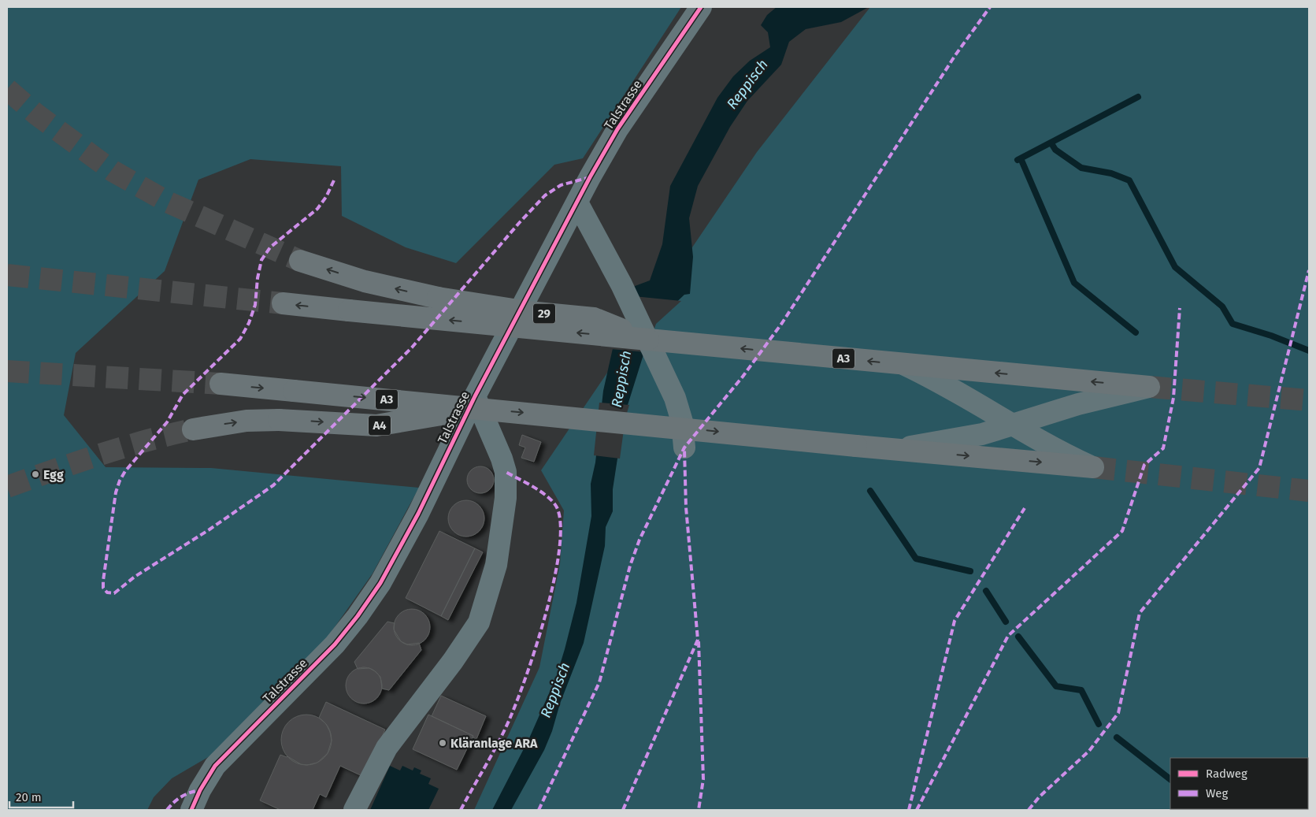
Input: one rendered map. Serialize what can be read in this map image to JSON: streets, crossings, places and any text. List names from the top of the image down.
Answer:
{
  "streets": {
    "highway": ["29", "A3", "A4"],
    "street": ["Talstrasse"]
  },
  "crossings": [
    ["Talstrasse", "A3"],
    ["Talstrasse", "A4"],
    ["29", "A3"],
    ["A3", "A4"]
  ],
  "water": ["Reppisch"],
  "places": ["Egg", "Kläranlage ARA"],
  "legend": ["Radweg", "Weg"],
  "scale_bar": "20 m"
}
